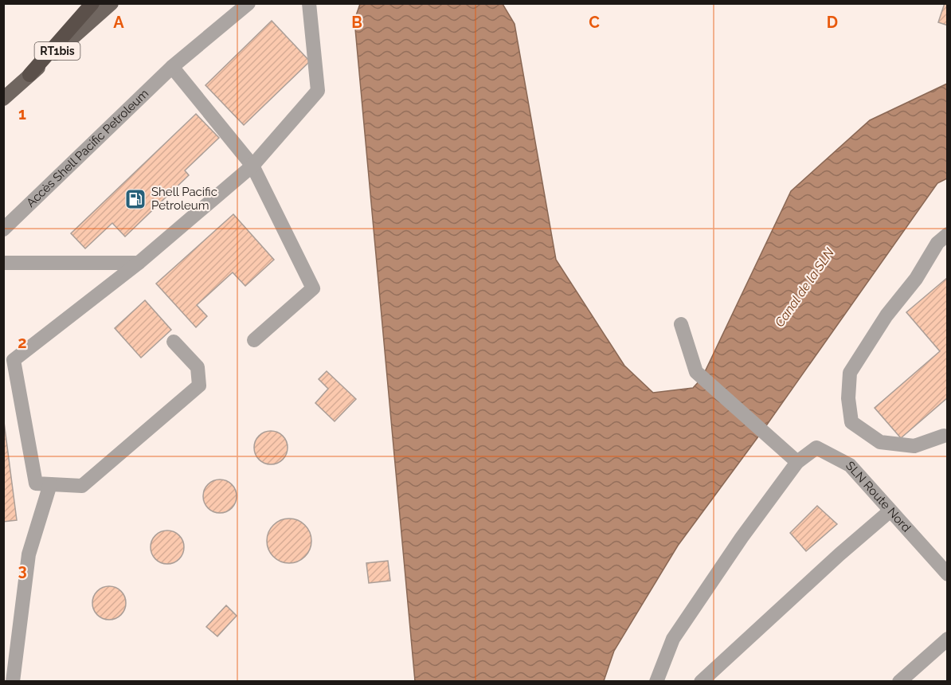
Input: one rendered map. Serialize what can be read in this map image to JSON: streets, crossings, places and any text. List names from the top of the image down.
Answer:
{
  "streets": {
    "main road": ["RT1bis"],
    "lane": ["Accès Shell Pacific Petroleum", "SLN Route Nord"]
  },
  "water": ["Canal de la SLN"],
  "places": {
    "fuel station": ["Shell Pacific Petroleum"]
  },
  "grid": {
    "columns": [
      "A",
      "B",
      "C",
      "D"
    ],
    "rows": ["1", "2", "3"]
  }
}
